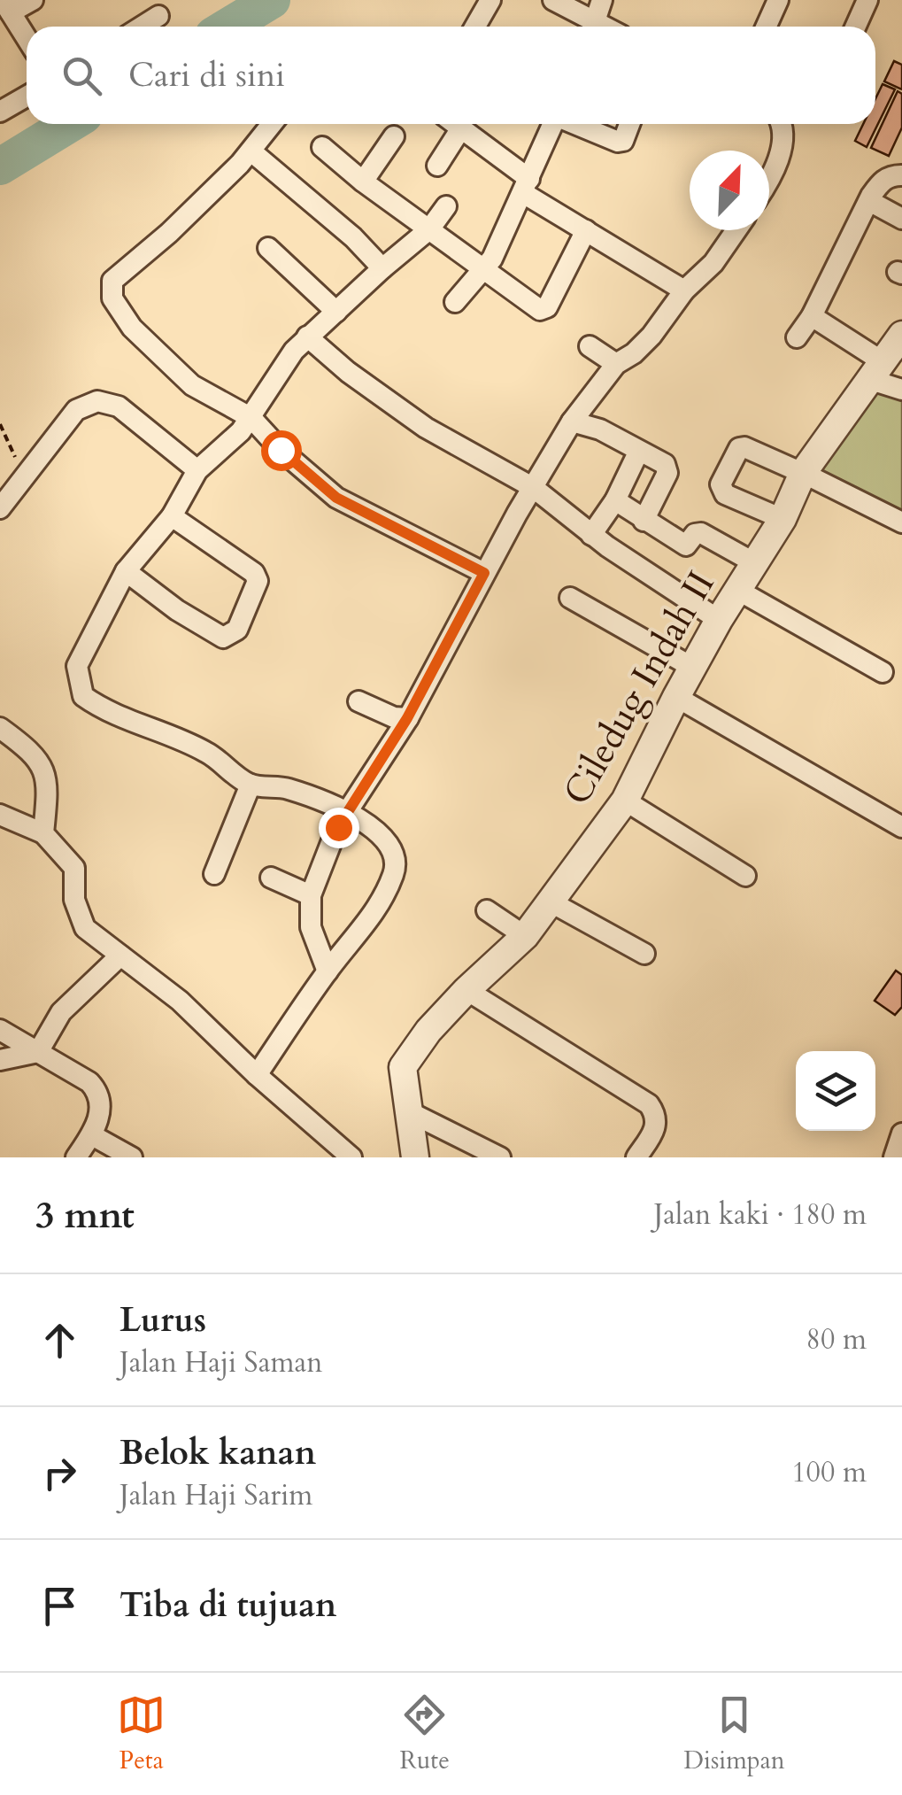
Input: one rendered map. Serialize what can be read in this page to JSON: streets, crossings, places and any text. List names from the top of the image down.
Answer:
{
  "streets": {
    "street": ["Ciledug Indah II"]
  },
  "north": "top right",
  "page": {
    "search": "Cari di sini",
    "heading": ["3 mnt", "Jalan kaki · 180 m"],
    "list": [
      ["Lurus", "Jalan Haji Saman", "80 m"],
      ["Belok kanan", "Jalan Haji Sarim", "100 m"],
      "Tiba di tujuan"
    ],
    "nav": ["Peta", "Rute", "Disimpan"]
  }
}
